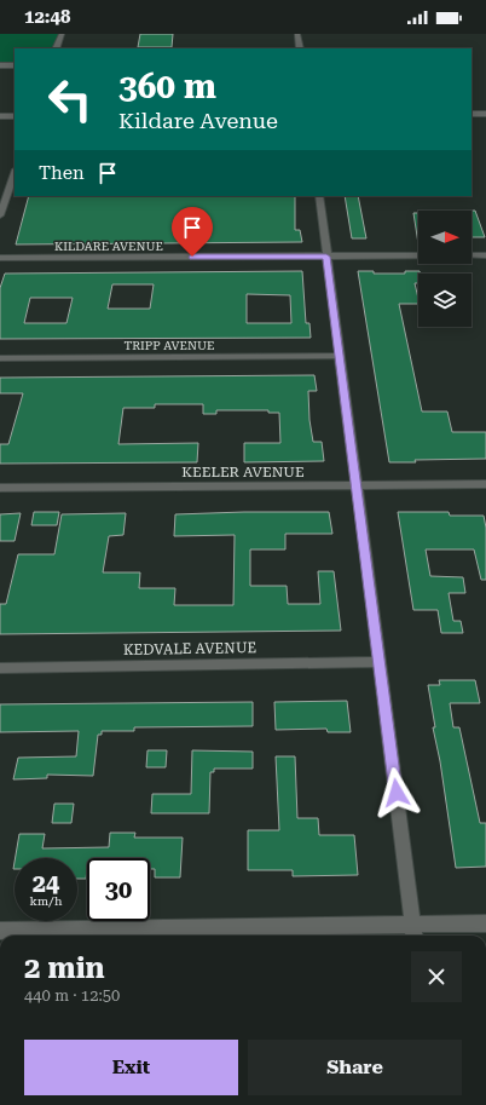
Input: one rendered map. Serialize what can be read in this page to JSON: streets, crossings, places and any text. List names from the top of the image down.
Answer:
{
  "streets": {
    "street": [
      "KILDARE AVENUE",
      "TRIPP AVENUE",
      "KEELER AVENUE",
      "KEDVALE AVENUE"
    ]
  },
  "north": "right",
  "page": {
    "status": "12:48",
    "turn": ["360 m", "Kildare Avenue"],
    "then": "Then",
    "speed": "24 km/h",
    "limit": "30",
    "heading": ["2 min", "440 m · 12:50"],
    "buttons": ["Exit", "Share"]
  }
}
